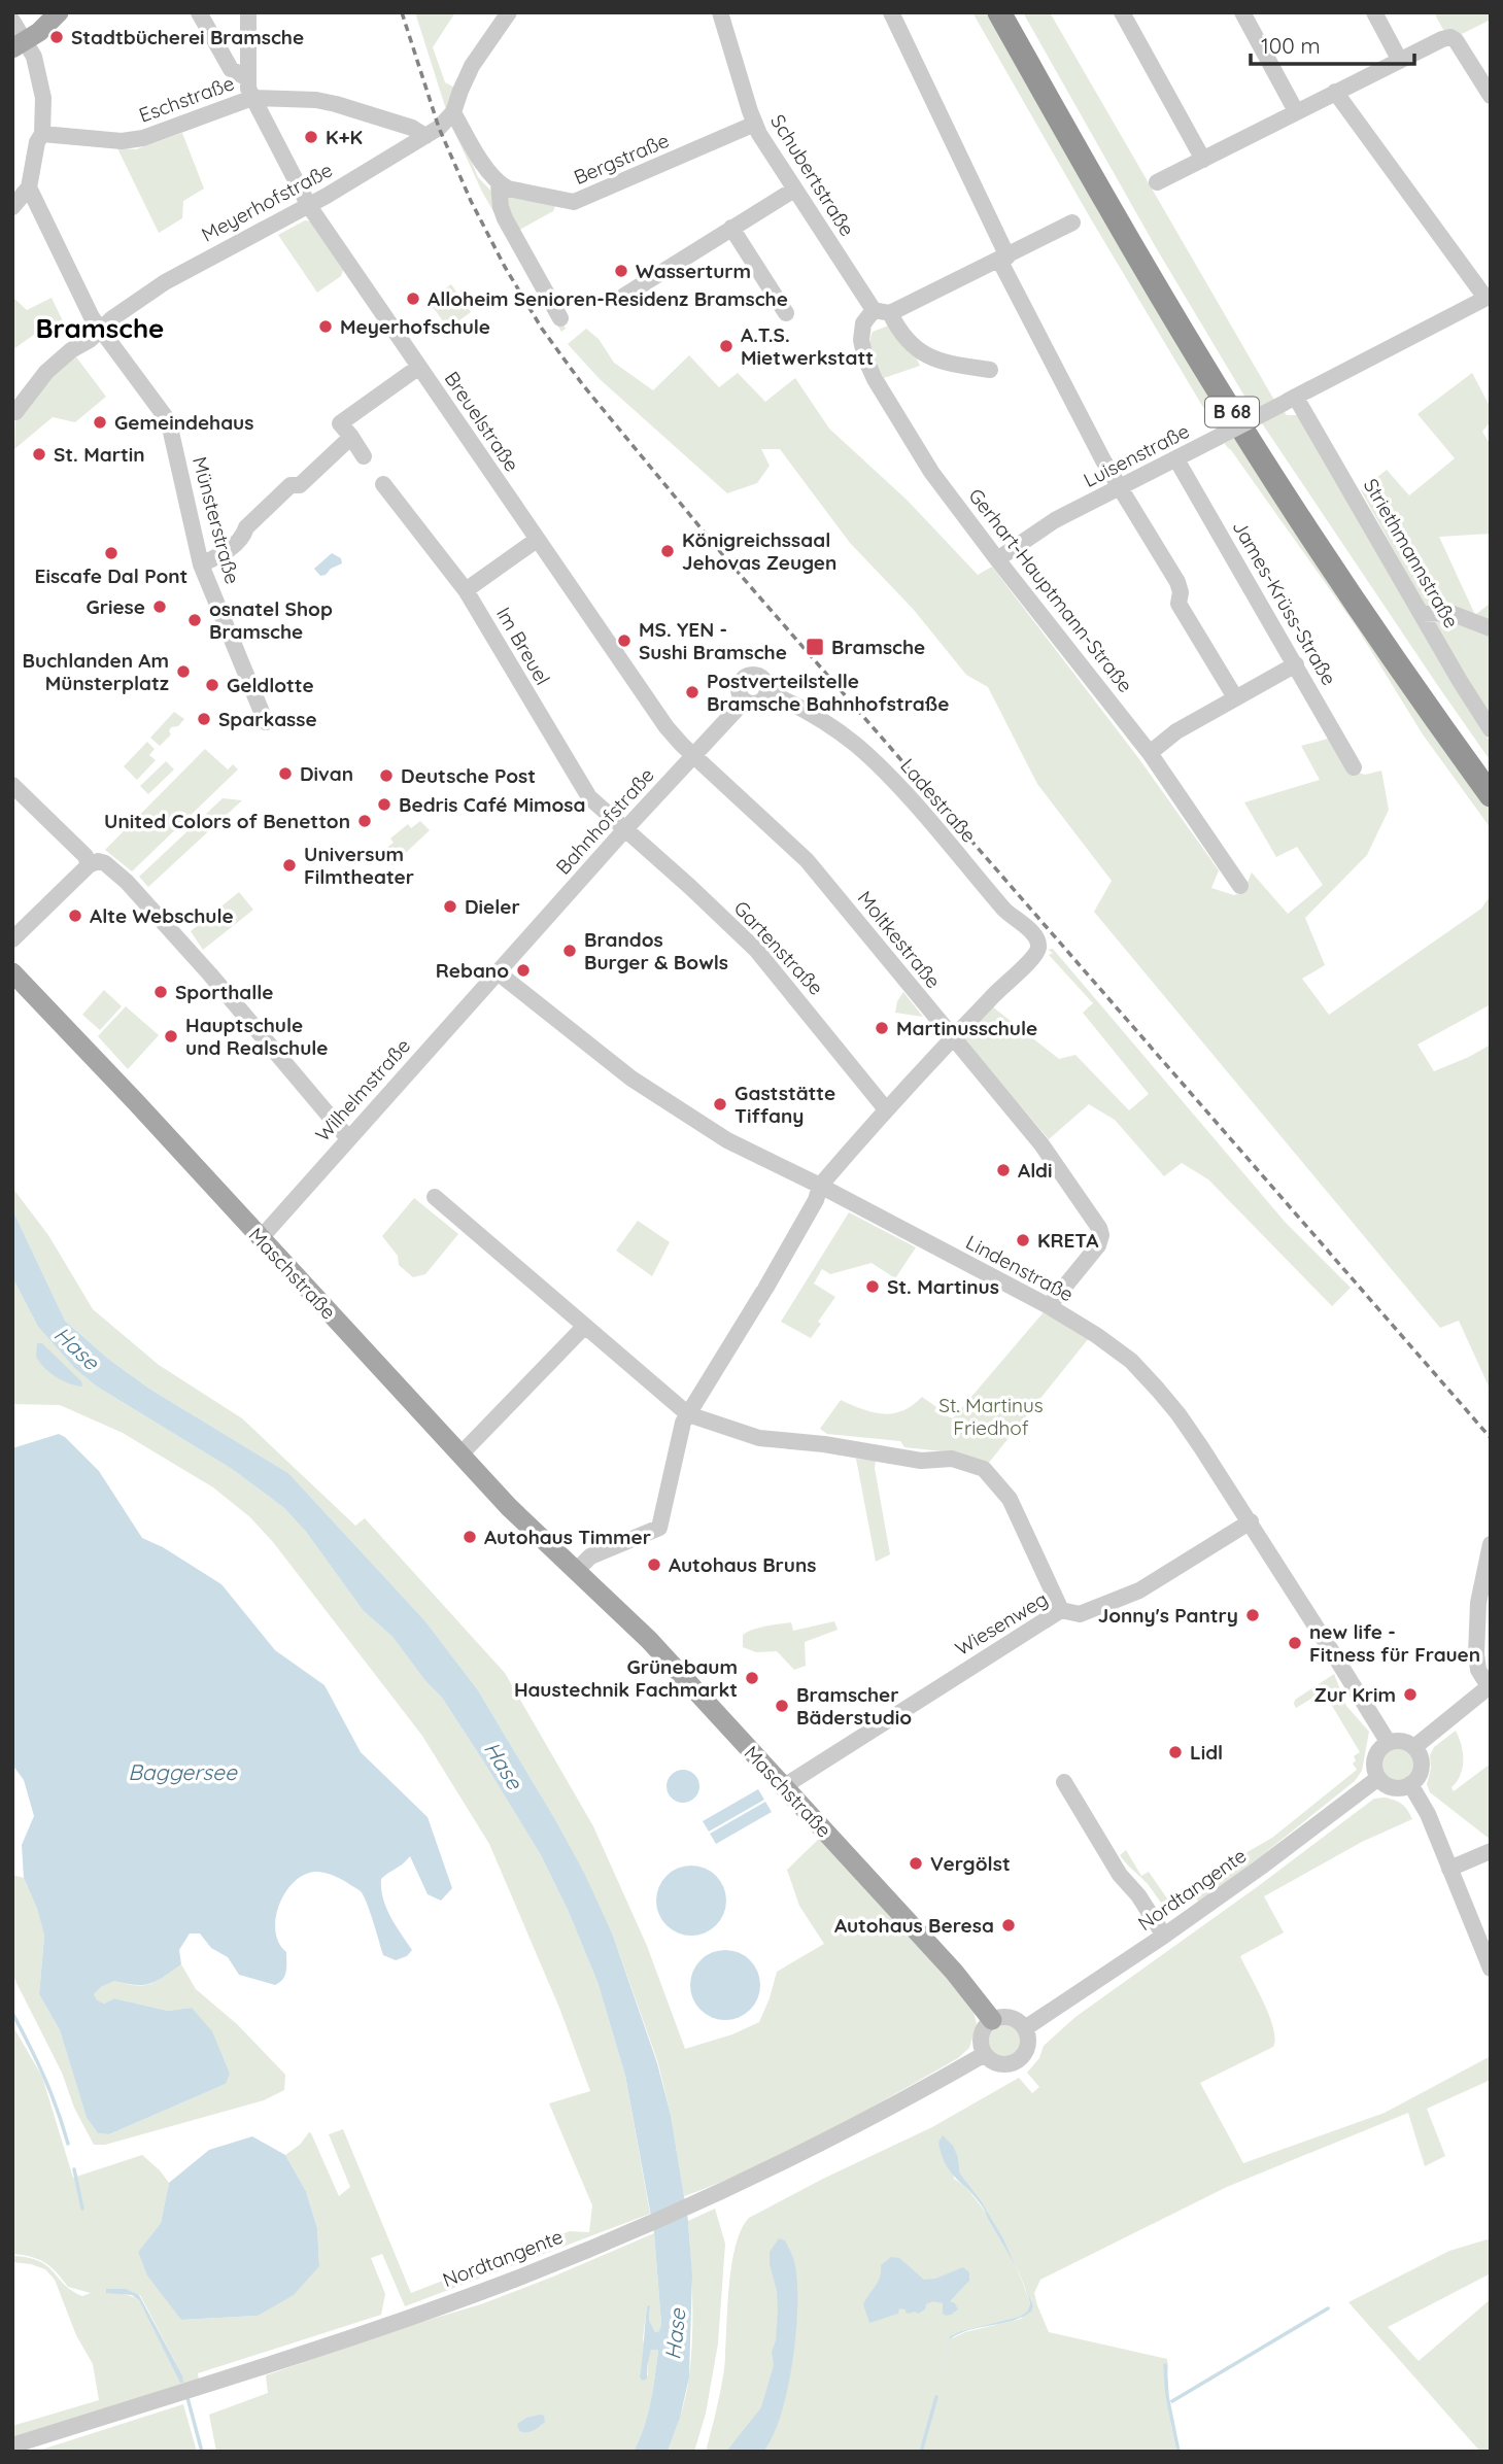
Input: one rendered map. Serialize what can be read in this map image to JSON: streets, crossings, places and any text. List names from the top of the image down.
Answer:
{
  "streets": {
    "highway": ["B 68"],
    "main road": ["Maschstraße"],
    "street": [
      "Eschstraße",
      "Bergstraße",
      "Schubertstraße",
      "Meyerhofstraße",
      "Breuelstraße",
      "Luisenstraße",
      "Münsterstraße",
      "Striethmannstraße",
      "Gerhart-Hauptmann-Straße",
      "James-Krüss-Straße",
      "Im Breuel",
      "Ladestraße",
      "Bahnhofstraße",
      "Moltkestraße",
      "Gartenstraße",
      "Wilhelmstraße",
      "Lindenstraße",
      "Wiesenweg",
      "Nordtangente"
    ]
  },
  "crossings": [
    ["Eschstraße", "Meyerhofstraße"],
    ["Eschstraße", "Breuelstraße"],
    ["Bergstraße", "Schubertstraße"],
    ["Schubertstraße", "Gerhart-Hauptmann-Straße"],
    ["Meyerhofstraße", "Breuelstraße"],
    ["Meyerhofstraße", "Münsterstraße"],
    ["Breuelstraße", "Bahnhofstraße"],
    ["Breuelstraße", "Moltkestraße"],
    ["Luisenstraße", "Striethmannstraße"],
    ["Luisenstraße", "Gerhart-Hauptmann-Straße"],
    ["Luisenstraße", "James-Krüss-Straße"],
    ["Im Breuel", "Bahnhofstraße"],
    ["Im Breuel", "Gartenstraße"],
    ["Ladestraße", "Bahnhofstraße"],
    ["Ladestraße", "Moltkestraße"],
    ["Bahnhofstraße", "Moltkestraße"],
    ["Bahnhofstraße", "Gartenstraße"],
    ["Bahnhofstraße", "Wilhelmstraße"],
    ["Bahnhofstraße", "Lindenstraße"],
    ["Moltkestraße", "Lindenstraße"],
    ["Wilhelmstraße", "Lindenstraße"],
    ["Wilhelmstraße", "Maschstraße"],
    ["Lindenstraße", "Wiesenweg"],
    ["Lindenstraße", "Nordtangente"],
    ["Maschstraße", "Wiesenweg"],
    ["Maschstraße", "Nordtangente"]
  ],
  "districts": ["Bramsche"],
  "water": ["Hase", "Baggersee"],
  "parks": ["St. Martinus Friedhof"],
  "places": {
    "other": [
      "Stadtbücherei Bramsche",
      "K+K",
      "Wasserturm",
      "Alloheim Senioren-Residenz Bramsche",
      "Meyerhofschule",
      "A.T.S. Mietwerkstatt",
      "Gemeindehaus",
      "St. Martin",
      "Königreichssaal Jehovas Zeugen",
      "Eiscafe Dal Pont",
      "Griese",
      "osnatel Shop Bramsche",
      "MS. YEN - Sushi Bramsche",
      "Buchlanden Am Münsterplatz",
      "Geldlotte",
      "Postverteilstelle Bramsche Bahnhofstraße",
      "Sparkasse",
      "Divan",
      "Deutsche Post",
      "Bedris Café Mimosa",
      "United Colors of Benetton",
      "Universum Filmtheater",
      "Dieler",
      "Alte Webschule",
      "Brandos Burger & Bowls",
      "Rebano",
      "Sporthalle",
      "Martinusschule",
      "Hauptschule und Realschule",
      "Gaststätte Tiffany",
      "Aldi",
      "KRETA",
      "St. Martinus",
      "Autohaus Timmer",
      "Autohaus Bruns",
      "Jonny's Pantry",
      "new life - Fitness für Frauen",
      "Grünebaum Haustechnik Fachmarkt",
      "Zur Krim",
      "Bramscher Bäderstudio",
      "Lidl",
      "Vergölst",
      "Autohaus Beresa"
    ],
    "transit": ["Bramsche"]
  },
  "scale_bar": "100 m"
}
